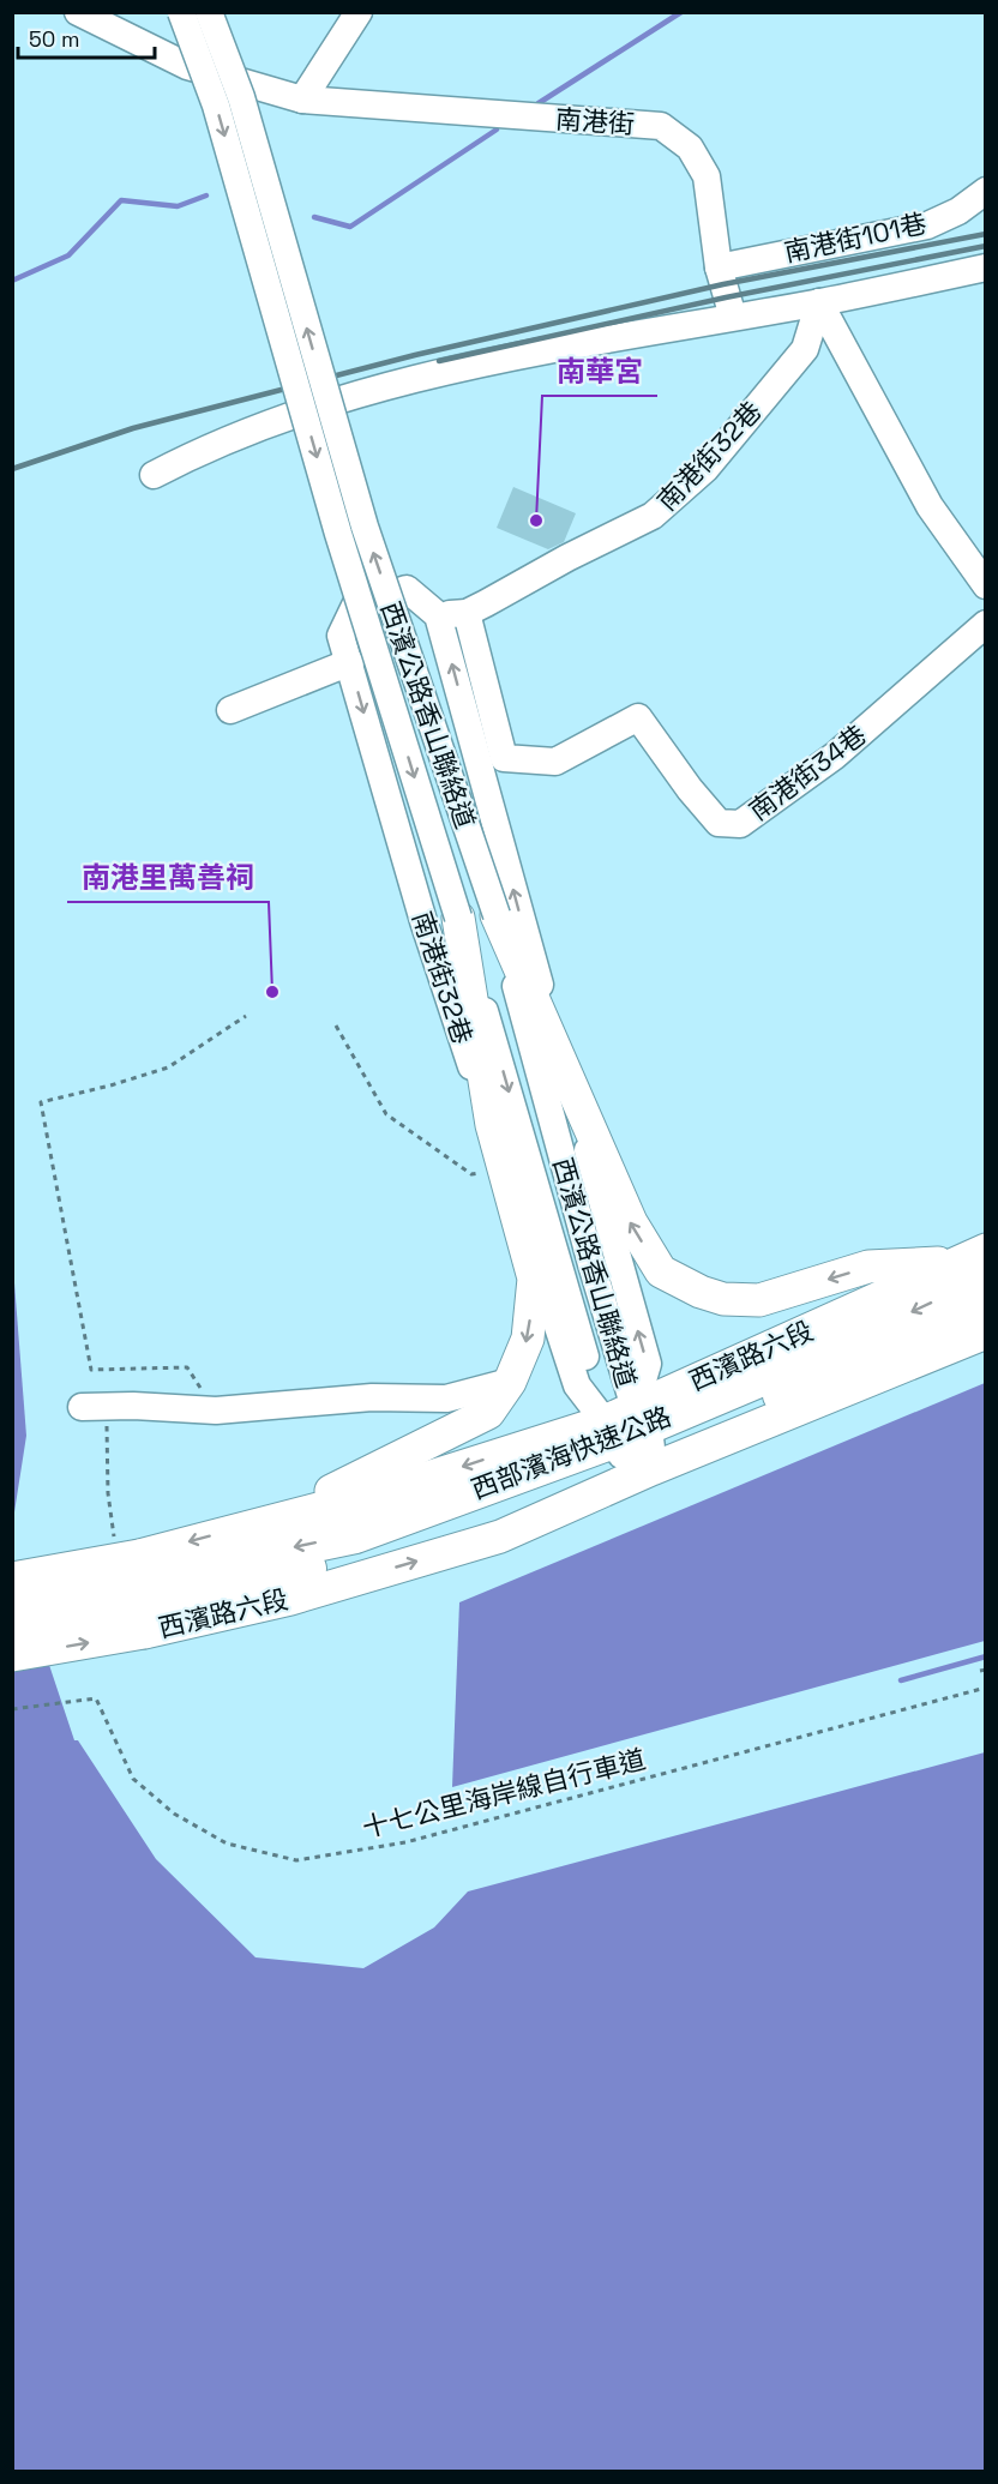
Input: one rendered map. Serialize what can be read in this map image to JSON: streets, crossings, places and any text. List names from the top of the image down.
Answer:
{
  "streets": {
    "highway": ["西部濱海快速公路"],
    "main road": ["西濱路六段"],
    "street": [
      "南港街",
      "南港街101巷",
      "南港街32巷",
      "西濱公路香山聯絡道",
      "南港街34巷"
    ],
    "path": ["十七公里海岸線自行車道"]
  },
  "crossings": [
    ["南港街", "南港街101巷"],
    ["南港街32巷", "西濱公路香山聯絡道"],
    ["南港街32巷", "南港街34巷"],
    ["南港街32巷", "西濱路六段"],
    ["南港街32巷", "西部濱海快速公路"],
    ["西濱公路香山聯絡道", "西濱路六段"],
    ["西濱公路香山聯絡道", "西部濱海快速公路"],
    ["西濱路六段", "西部濱海快速公路"]
  ],
  "places": ["南華宮", "南港里萬善祠"],
  "scale_bar": "50 m"
}
